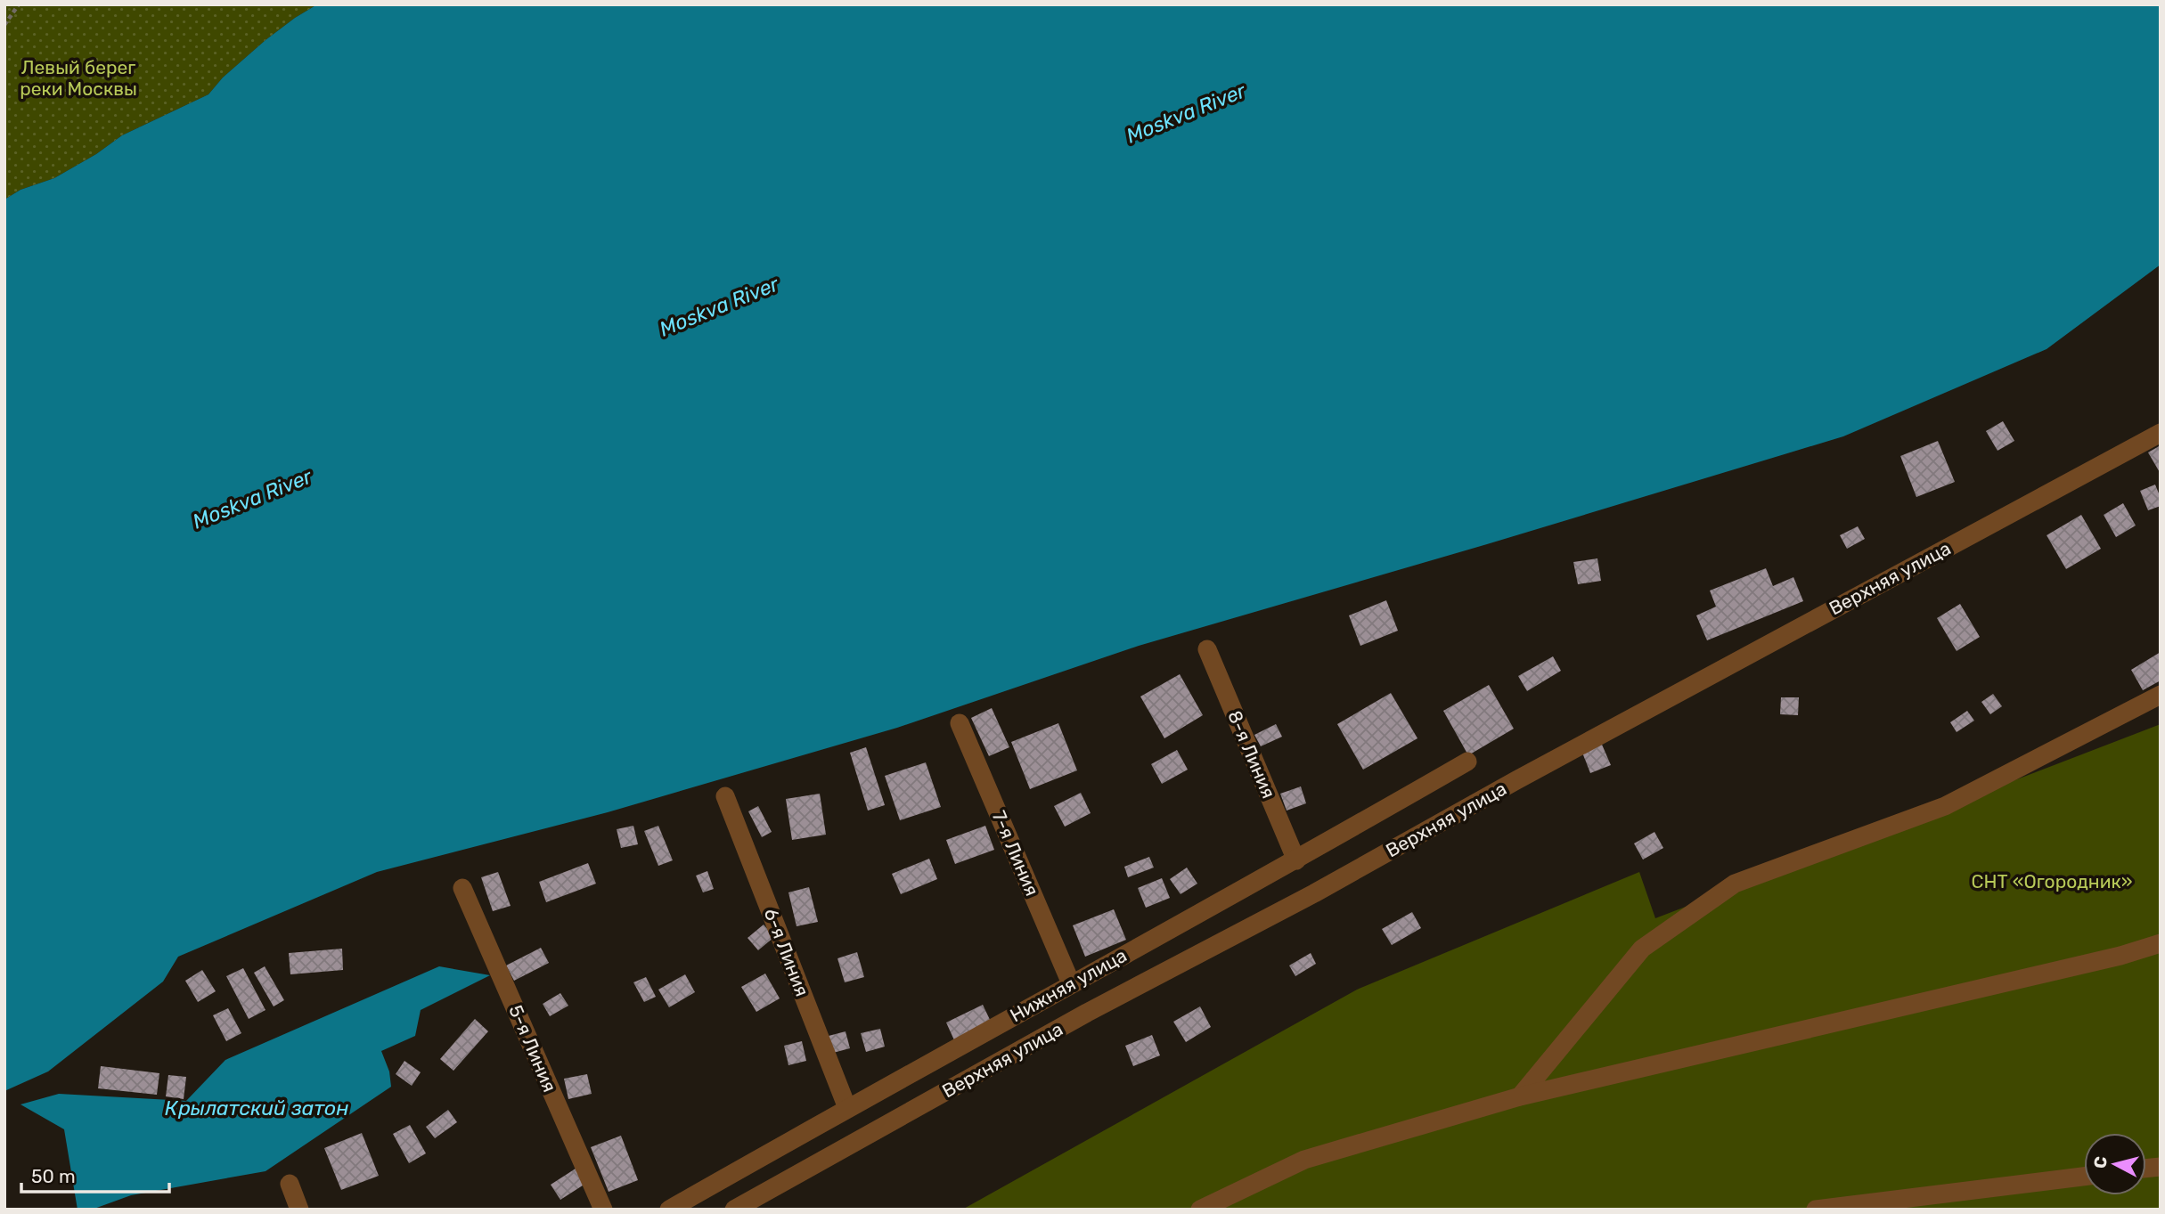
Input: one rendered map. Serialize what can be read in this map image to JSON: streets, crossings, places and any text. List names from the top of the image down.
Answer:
{
  "streets": {
    "street": [
      "Верхняя улица",
      "8-я Линия",
      "7-я Линия",
      "6-я Линия",
      "Нижняя улица",
      "5-я Линия"
    ]
  },
  "crossings": [
    ["8-я Линия", "Нижняя улица"],
    ["7-я Линия", "Нижняя улица"],
    ["6-я Линия", "Нижняя улица"]
  ],
  "water": ["Moskva River", "Крылатский затон"],
  "parks": ["Левый берег реки Москвы", "СНТ «Огородник»"],
  "scale_bar": "50 m",
  "north": "left"
}
